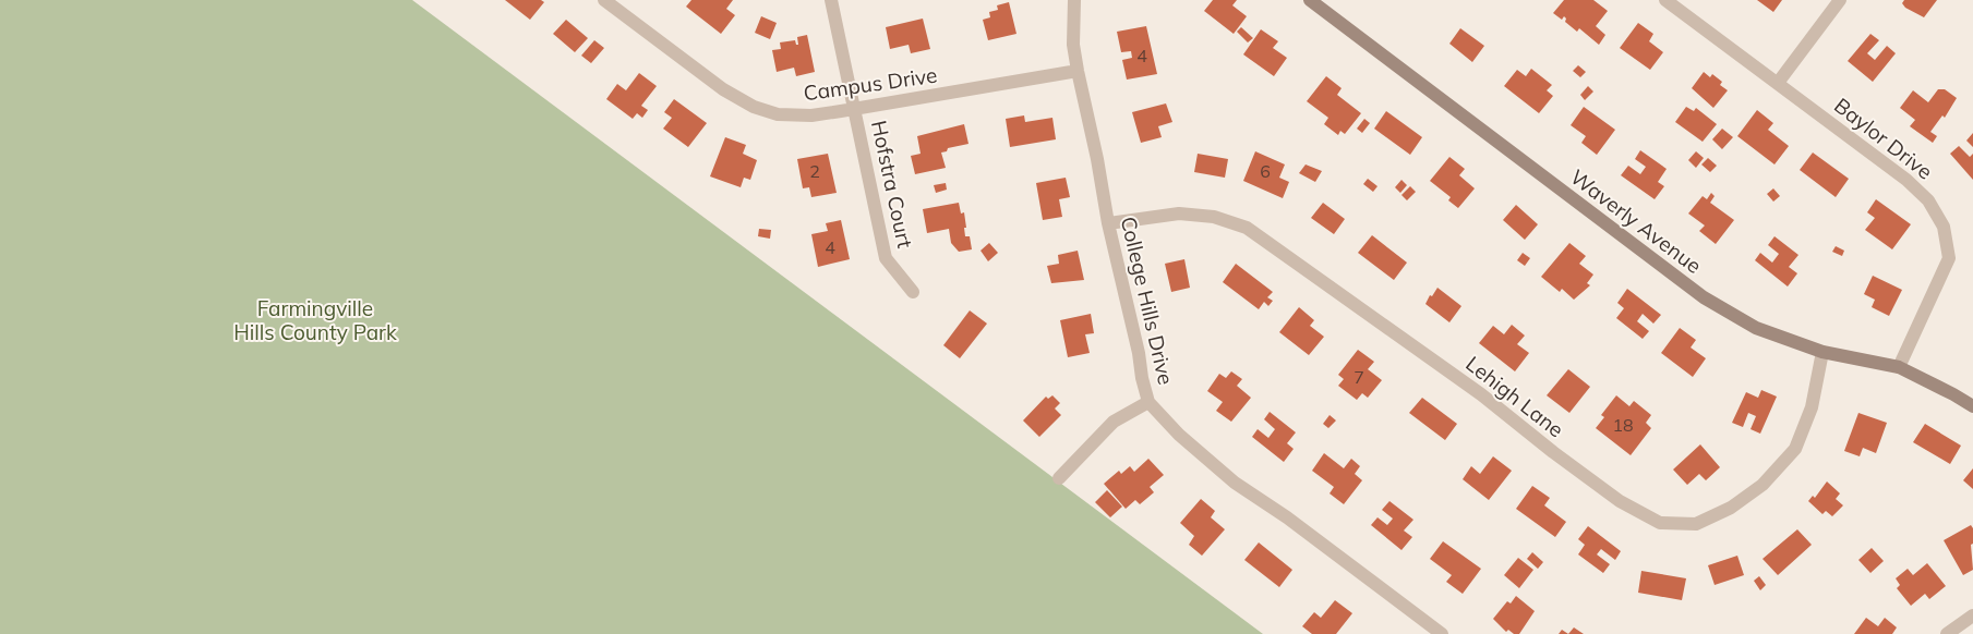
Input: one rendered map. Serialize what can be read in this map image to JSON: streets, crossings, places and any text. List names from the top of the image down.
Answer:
{
  "streets": {
    "street": [
      "Campus Drive",
      "Baylor Drive",
      "Hofstra Court",
      "Waverly Avenue",
      "College Hills Drive",
      "Lehigh Lane"
    ]
  },
  "crossings": [
    ["Campus Drive", "Hofstra Court"],
    ["Campus Drive", "College Hills Drive"],
    ["Baylor Drive", "Waverly Avenue"],
    ["Waverly Avenue", "Lehigh Lane"],
    ["College Hills Drive", "Lehigh Lane"]
  ],
  "parks": ["Farmingville Hills County Park"],
  "house_numbers": [
    "4",
    "2",
    "6",
    "4",
    "7",
    "18"
  ]
}
